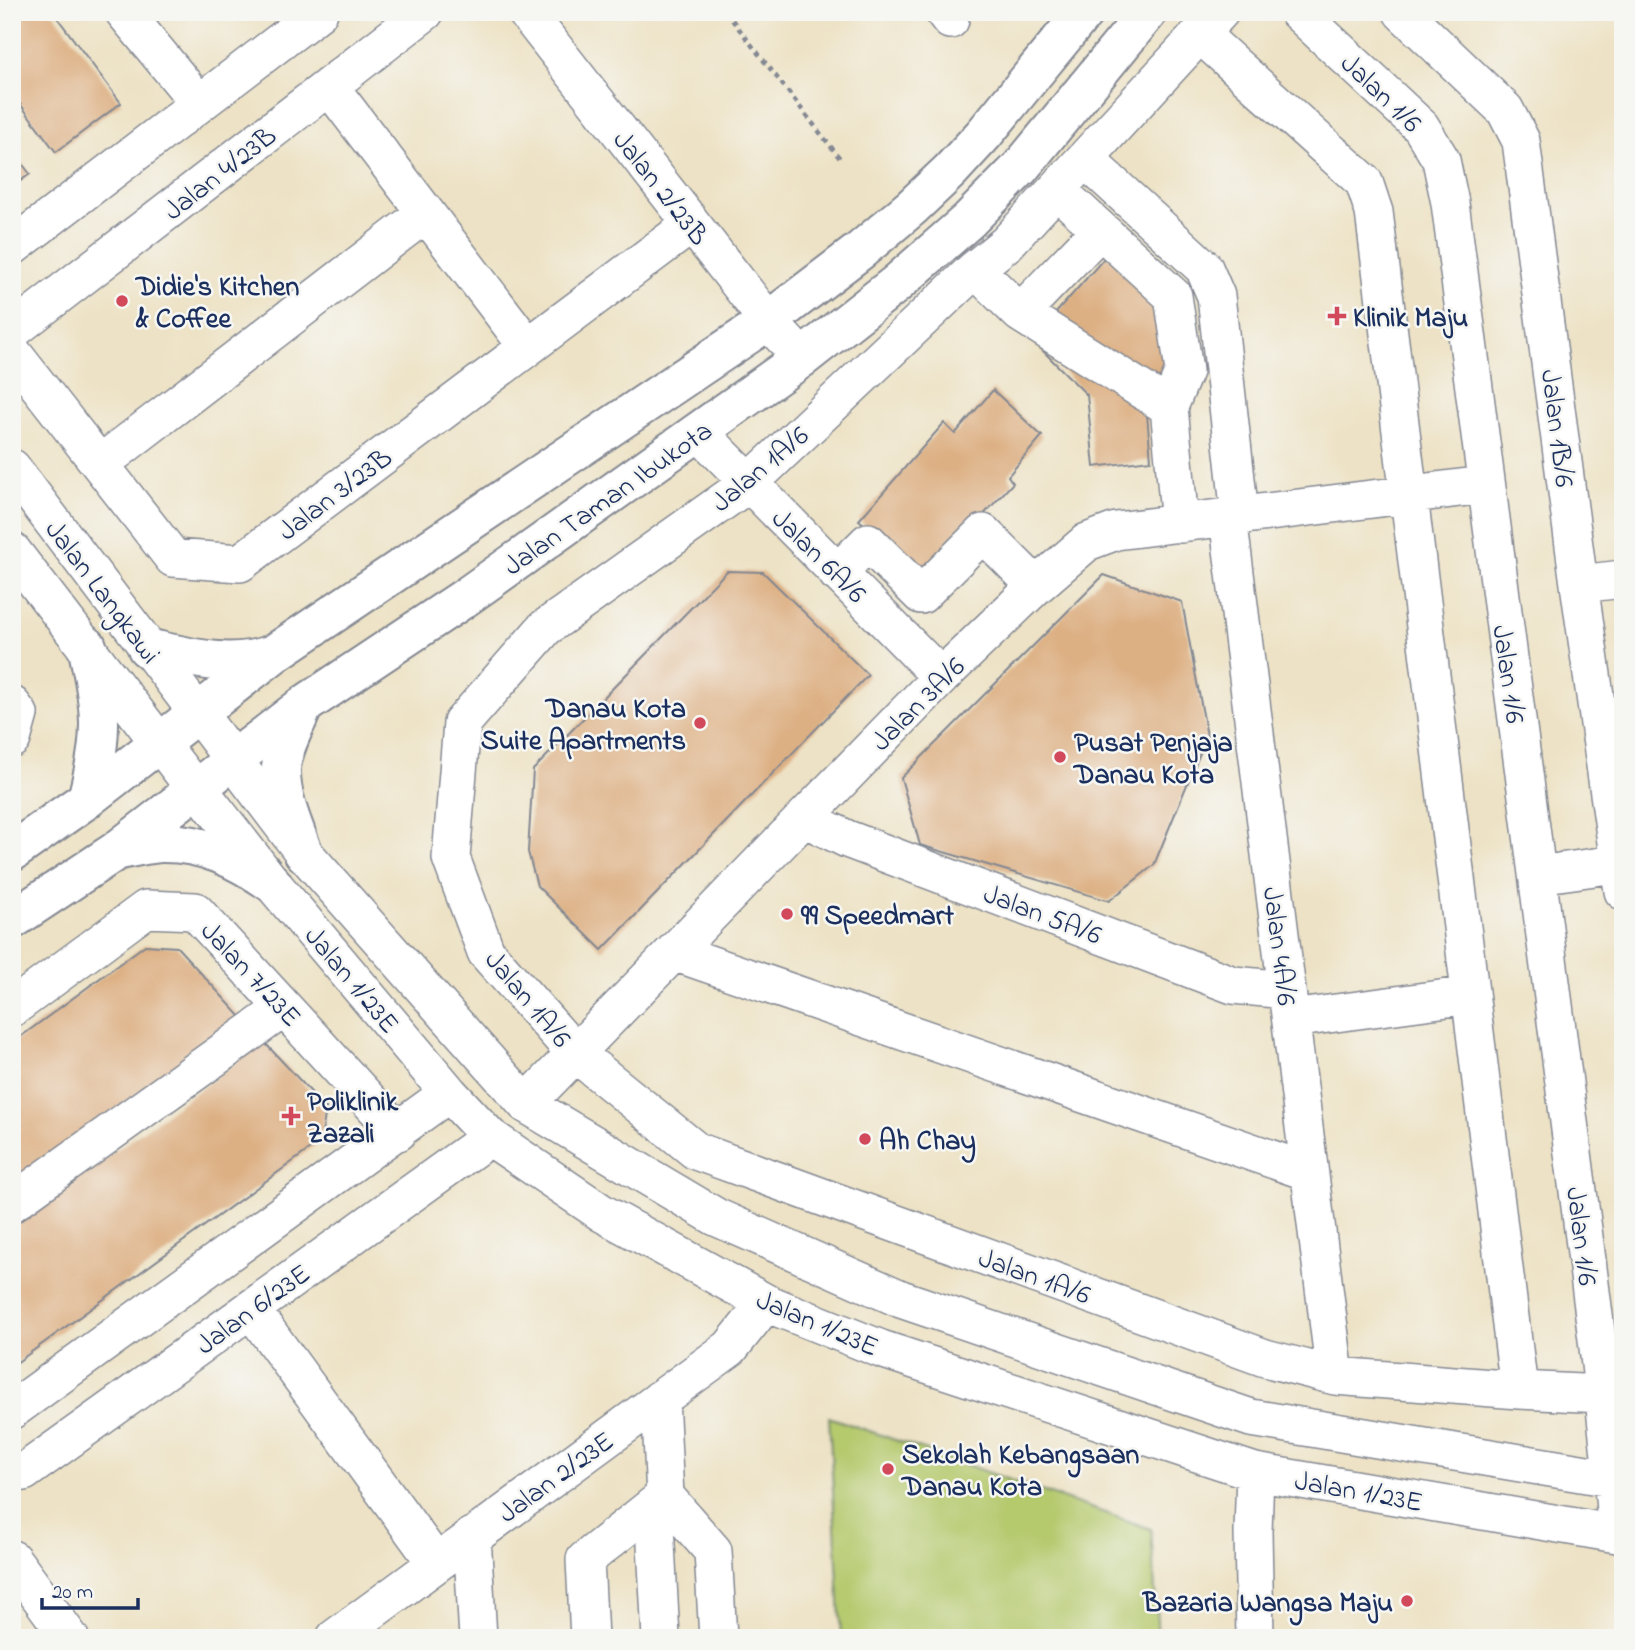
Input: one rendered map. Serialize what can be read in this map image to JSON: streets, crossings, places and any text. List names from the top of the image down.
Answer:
{
  "streets": {
    "main road": ["Jalan Taman Ibukota"],
    "street": [
      "Jalan 1/6",
      "Jalan 4/23B",
      "Jalan 2/23B",
      "Jalan 1B/6",
      "Jalan 1A/6",
      "Jalan 3/23B",
      "Jalan 6A/6",
      "Jalan Langkawi",
      "Jalan 3A/6",
      "Jalan 5A/6",
      "Jalan 4A/6",
      "Jalan 7/23E",
      "Jalan 1/23E",
      "Jalan 6/23E",
      "Jalan 2/23E"
    ]
  },
  "crossings": [
    ["Jalan 1/6", "Jalan 1A/6"],
    ["Jalan 1/6", "Jalan 3A/6"],
    ["Jalan 1/6", "Jalan 1/23E"],
    ["Jalan 2/23B", "Jalan 3/23B"],
    ["Jalan 2/23B", "Jalan Taman Ibukota"],
    ["Jalan 1A/6", "Jalan 6A/6"],
    ["Jalan 1A/6", "Jalan 3A/6"],
    ["Jalan 1A/6", "Jalan 4A/6"],
    ["Jalan Taman Ibukota", "Jalan 6A/6"],
    ["Jalan Taman Ibukota", "Jalan Langkawi"],
    ["Jalan Taman Ibukota", "Jalan 1/23E"],
    ["Jalan 6A/6", "Jalan 3A/6"],
    ["Jalan Langkawi", "Jalan 1/23E"],
    ["Jalan 3A/6", "Jalan 5A/6"],
    ["Jalan 3A/6", "Jalan 4A/6"],
    ["Jalan 3A/6", "Jalan 1/23E"],
    ["Jalan 5A/6", "Jalan 4A/6"],
    ["Jalan 7/23E", "Jalan 6/23E"],
    ["Jalan 1/23E", "Jalan 6/23E"],
    ["Jalan 1/23E", "Jalan 2/23E"]
  ],
  "places": {
    "other": [
      "Didie's Kitchen & Coffee",
      "Danau Kota Suite Apartments",
      "Pusat Penjaja Danau Kota",
      "99 Speedmart",
      "Ah Chay",
      "Sekolah Kebangsaan Danau Kota",
      "Bazaria Wangsa Maju"
    ],
    "health": ["Klinik Maju", "Poliklinik Zazali"]
  },
  "scale_bar": "20 m"
}
